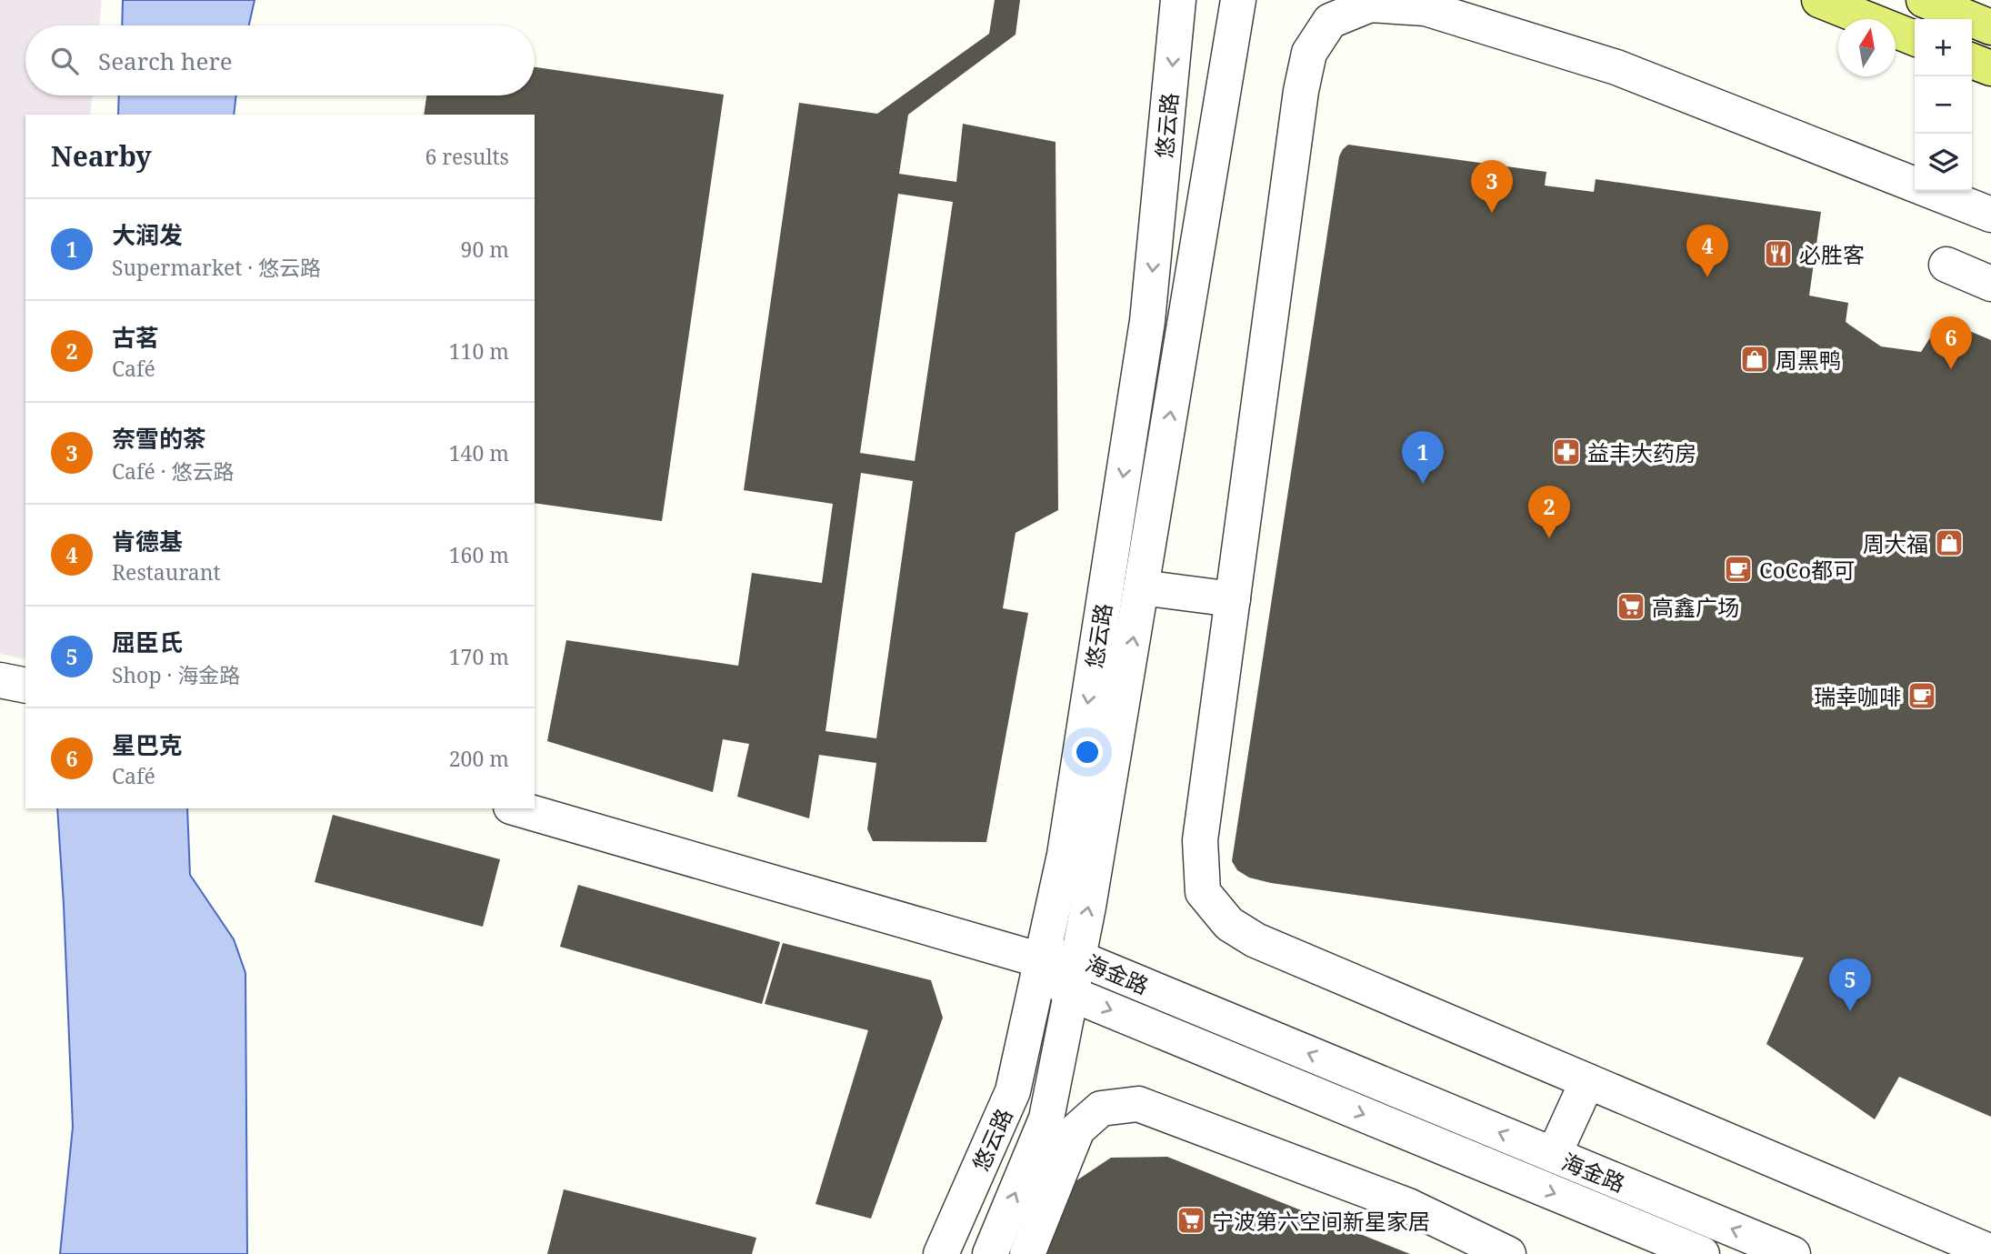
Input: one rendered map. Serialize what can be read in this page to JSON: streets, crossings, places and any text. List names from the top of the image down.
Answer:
{
  "streets": {
    "street": ["悠云路", "海金路"]
  },
  "crossings": [
    ["悠云路", "海金路"]
  ],
  "places": {
    "restaurant": ["必胜客"],
    "shop": ["周黑鸭", "周大福"],
    "pharmacy": ["益丰大药房"],
    "cafe": ["CoCo都可", "瑞幸咖啡"],
    "supermarket": ["高鑫广场", "宁波第六空间新星家居"]
  },
  "north": "top",
  "page": {
    "map_buttons": ["+", "−"],
    "search": "Search here",
    "heading": ["Nearby", "6 results"],
    "pins": [
      "3",
      "4",
      "6",
      "1",
      "2",
      "5"
    ],
    "list": [
      {
        "mark": "1",
        "name": "大润发",
        "note": "Supermarket · 悠云路",
        "value": "90 m"
      },
      {
        "mark": "2",
        "name": "古茗",
        "note": "Café",
        "value": "110 m"
      },
      {
        "mark": "3",
        "name": "奈雪的茶",
        "note": "Café · 悠云路",
        "value": "140 m"
      },
      {
        "mark": "4",
        "name": "肯德基",
        "note": "Restaurant",
        "value": "160 m"
      },
      {
        "mark": "5",
        "name": "屈臣氏",
        "note": "Shop · 海金路",
        "value": "170 m"
      },
      {
        "mark": "6",
        "name": "星巴克",
        "note": "Café",
        "value": "200 m"
      }
    ]
  }
}
